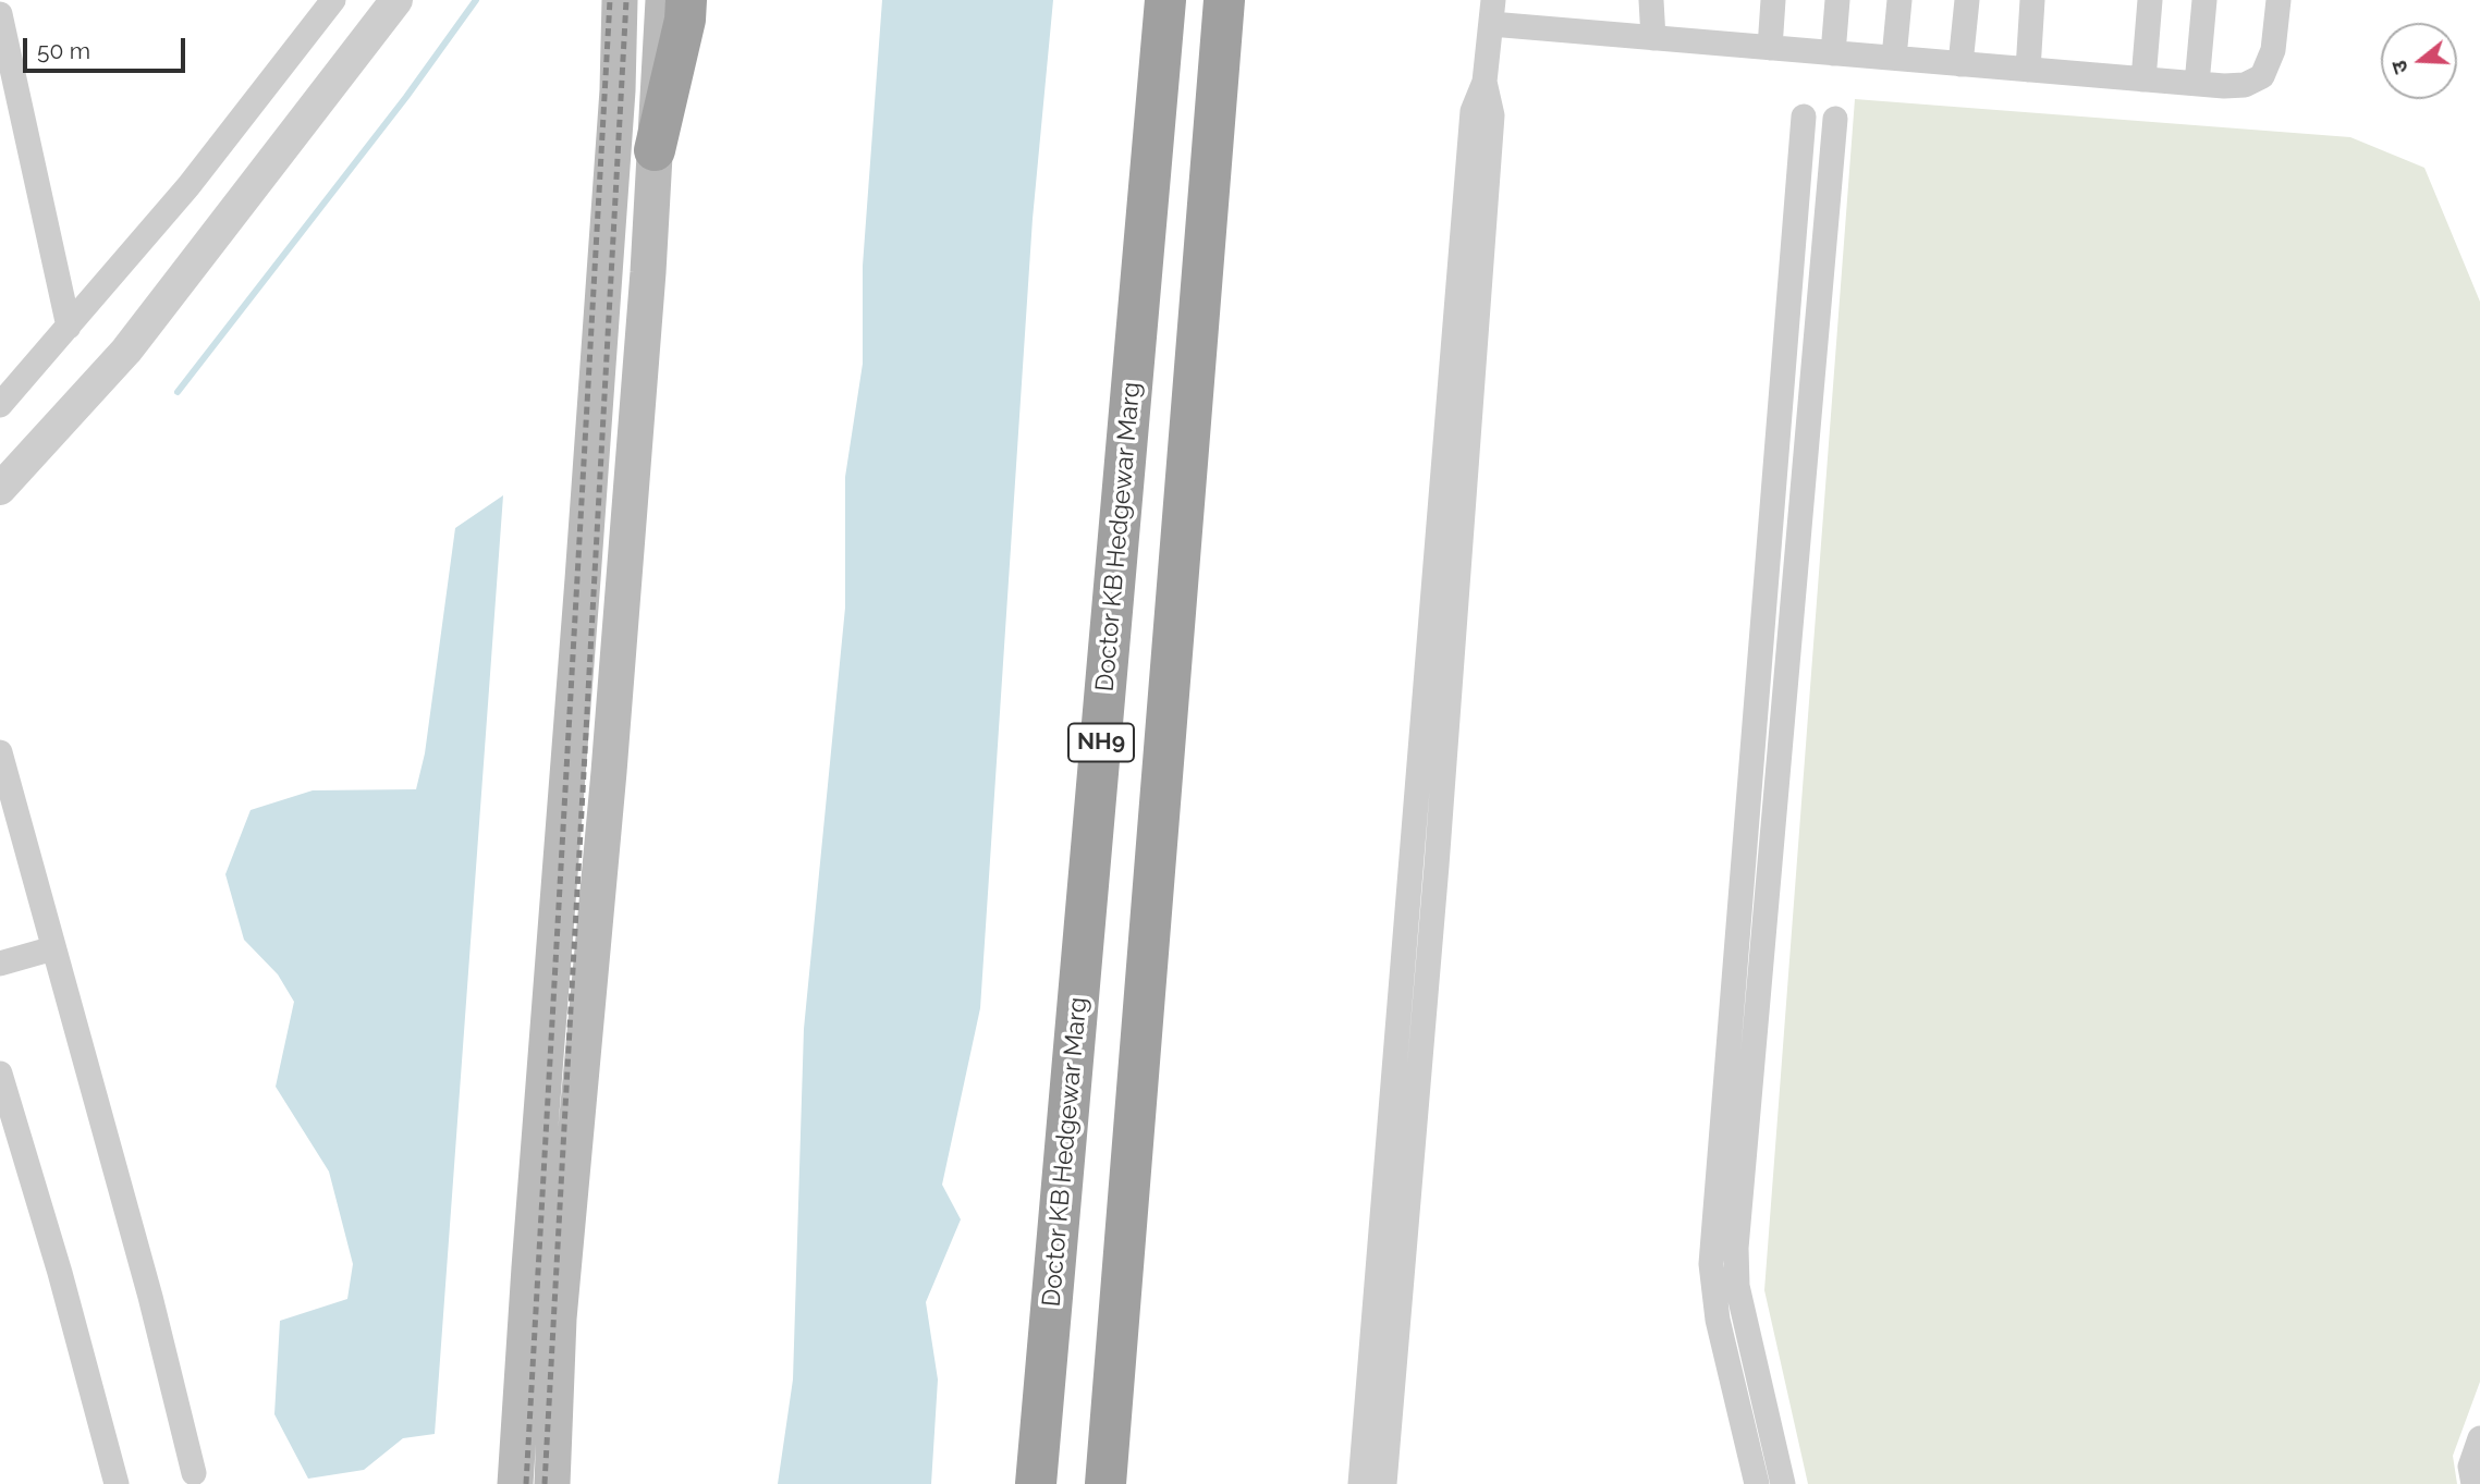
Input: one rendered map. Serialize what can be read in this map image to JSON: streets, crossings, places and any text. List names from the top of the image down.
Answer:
{
  "streets": {
    "highway": ["Doctor KB Hedgewar Marg", "NH9"]
  },
  "scale_bar": "50 m",
  "north": "left"
}
